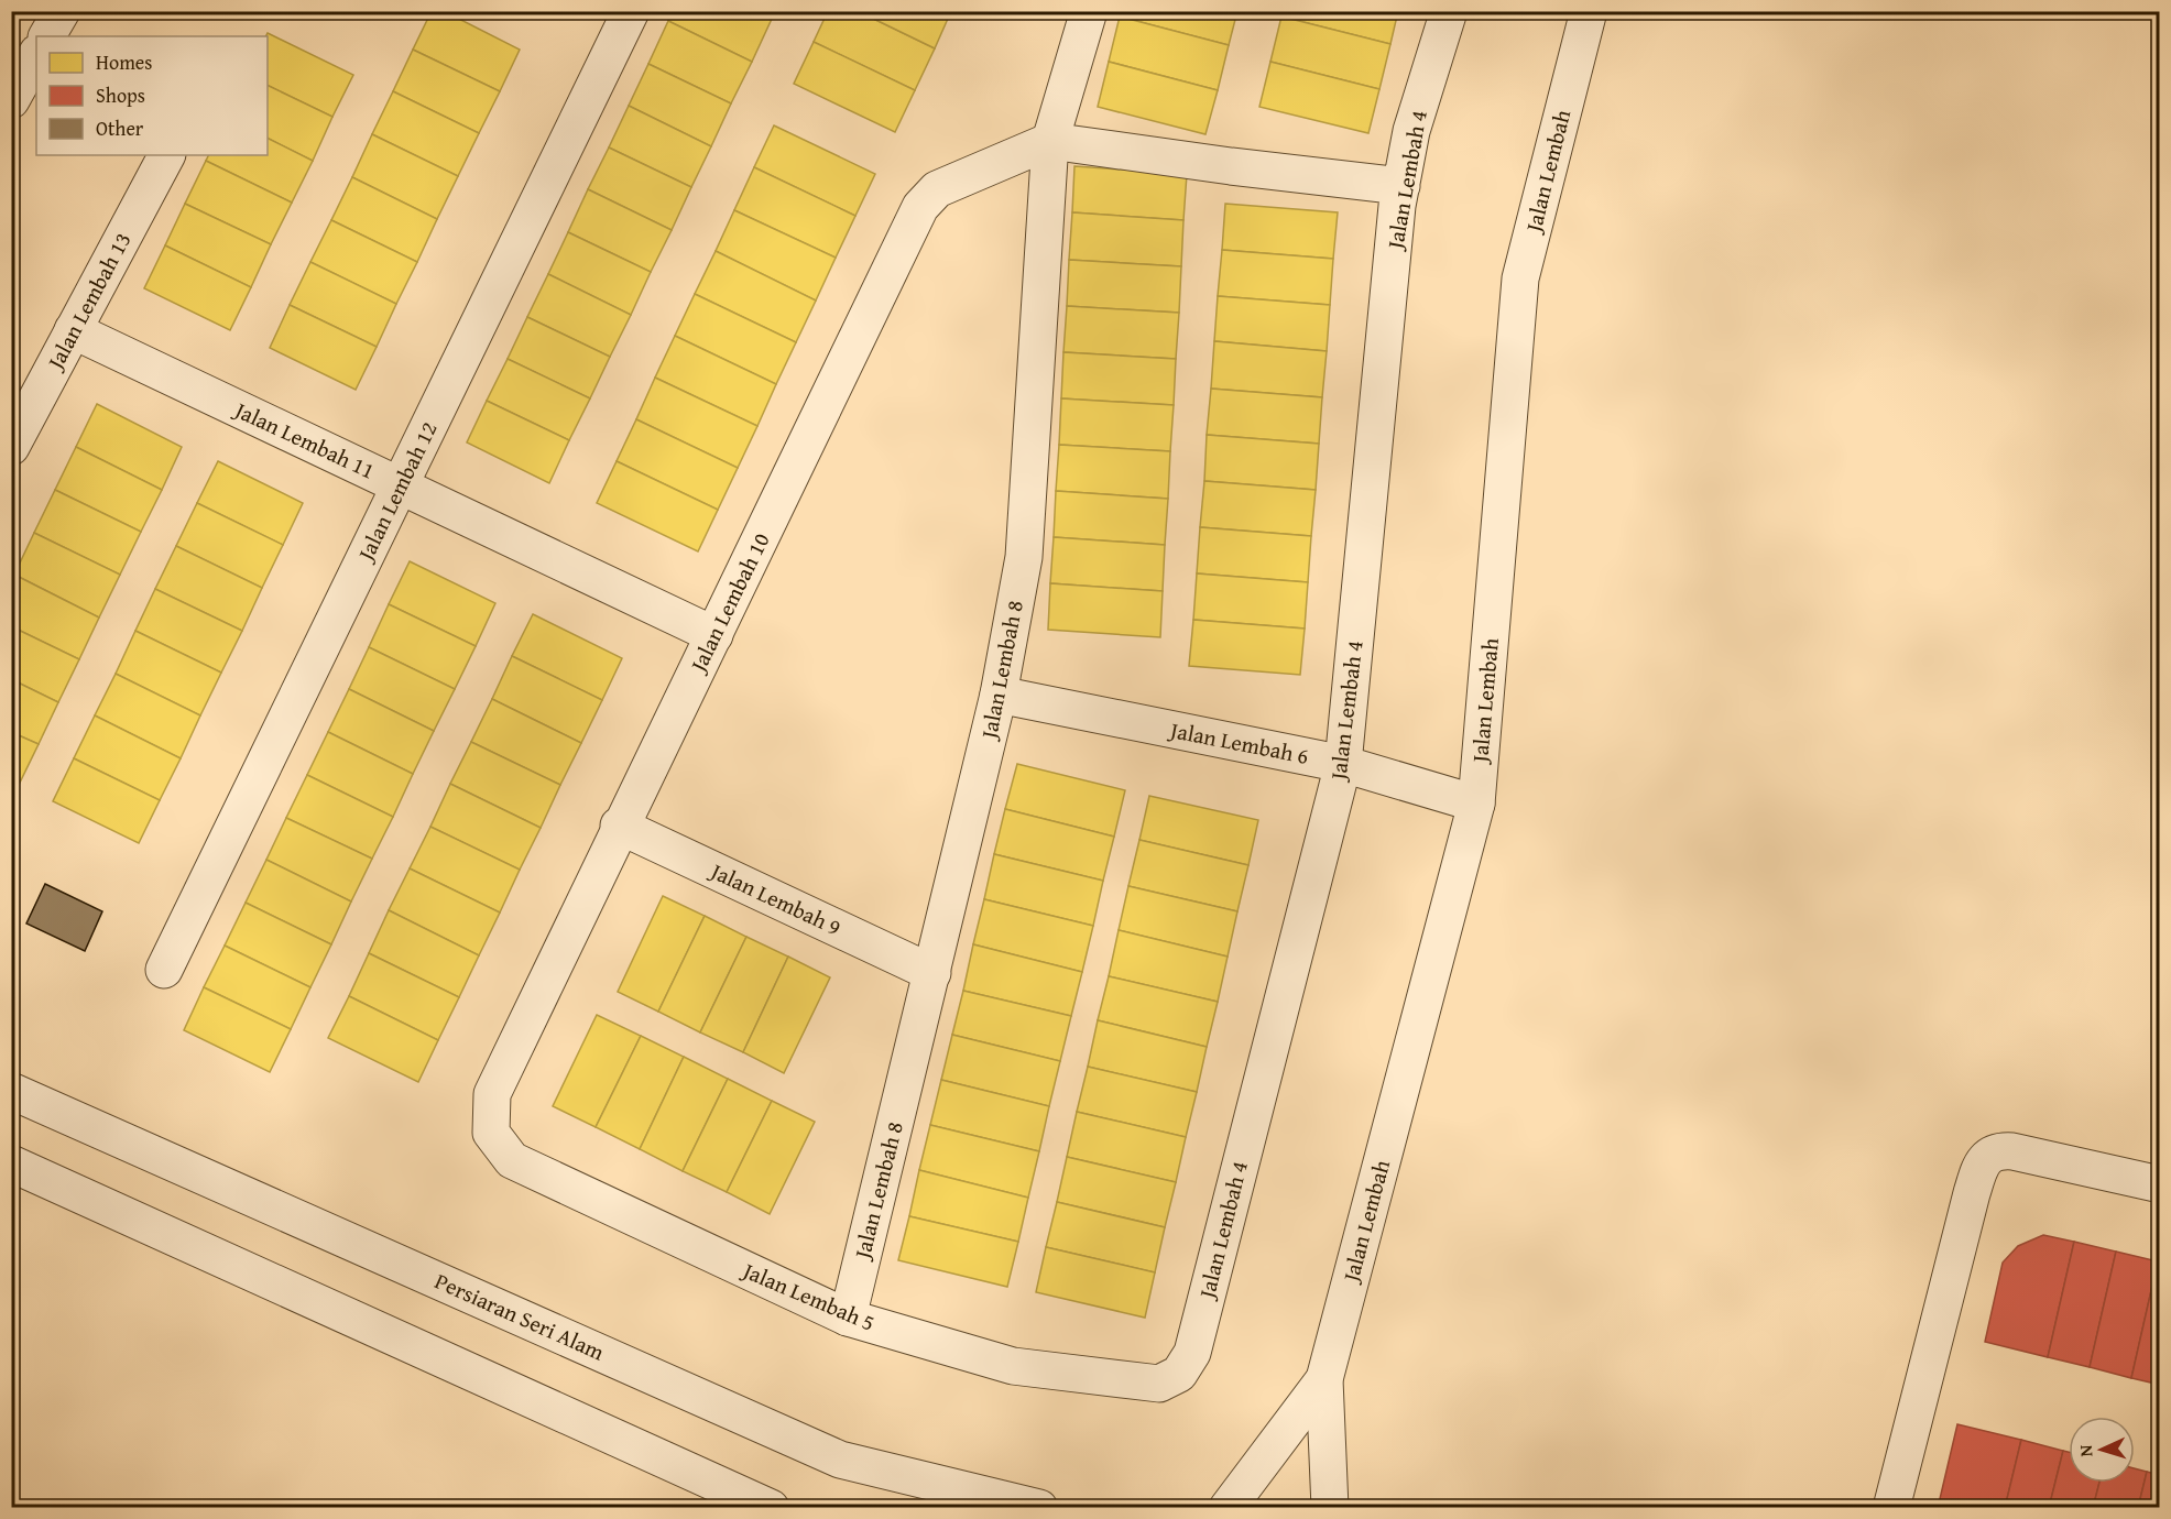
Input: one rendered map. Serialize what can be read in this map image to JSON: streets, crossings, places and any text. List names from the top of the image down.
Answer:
{
  "streets": {
    "street": [
      "Jalan Lembah",
      "Jalan Lembah 4",
      "Jalan Lembah 13",
      "Jalan Lembah 11",
      "Jalan Lembah 12",
      "Jalan Lembah 10",
      "Jalan Lembah 8",
      "Jalan Lembah 6",
      "Jalan Lembah 9",
      "Jalan Lembah 5",
      "Persiaran Seri Alam"
    ]
  },
  "crossings": [
    ["Jalan Lembah", "Jalan Lembah 6"],
    ["Jalan Lembah 4", "Jalan Lembah 6"],
    ["Jalan Lembah 4", "Jalan Lembah 5"],
    ["Jalan Lembah 13", "Jalan Lembah 11"],
    ["Jalan Lembah 11", "Jalan Lembah 12"],
    ["Jalan Lembah 11", "Jalan Lembah 10"],
    ["Jalan Lembah 10", "Jalan Lembah 8"],
    ["Jalan Lembah 10", "Jalan Lembah 9"],
    ["Jalan Lembah 10", "Jalan Lembah 5"],
    ["Jalan Lembah 8", "Jalan Lembah 6"],
    ["Jalan Lembah 8", "Jalan Lembah 9"],
    ["Jalan Lembah 8", "Jalan Lembah 5"]
  ],
  "legend": ["Homes", "Shops", "Other"],
  "north": "left"
}
